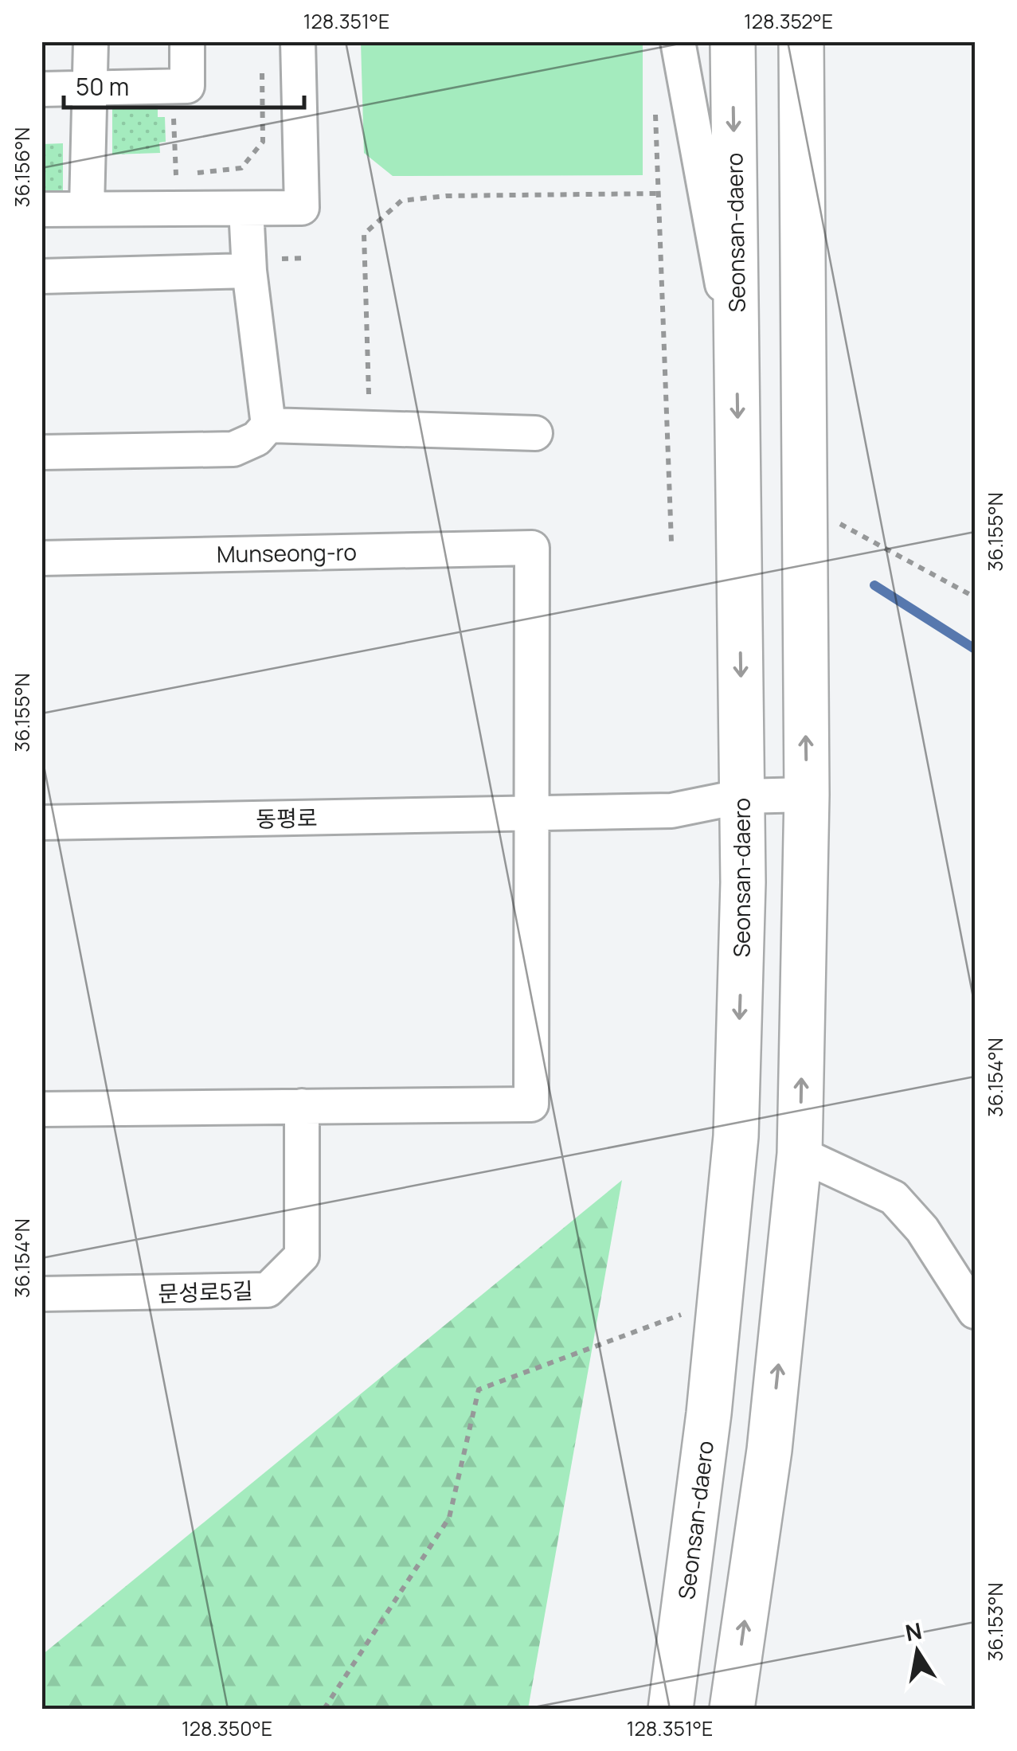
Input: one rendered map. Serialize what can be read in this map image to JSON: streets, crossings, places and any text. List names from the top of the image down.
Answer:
{
  "streets": {
    "main road": ["Seonsan-daero"],
    "street": ["Munseong-ro", "동평로", "문성로5길"]
  },
  "crossings": [
    ["Seonsan-daero", "동평로"],
    ["Munseong-ro", "동평로"]
  ],
  "scale_bar": "50 m",
  "north": "top",
  "coordinates": [
    "128.351°E",
    "128.352°E",
    "36.156°N",
    "36.155°N",
    "36.154°N",
    "36.153°N",
    "128.350°E"
  ]
}
